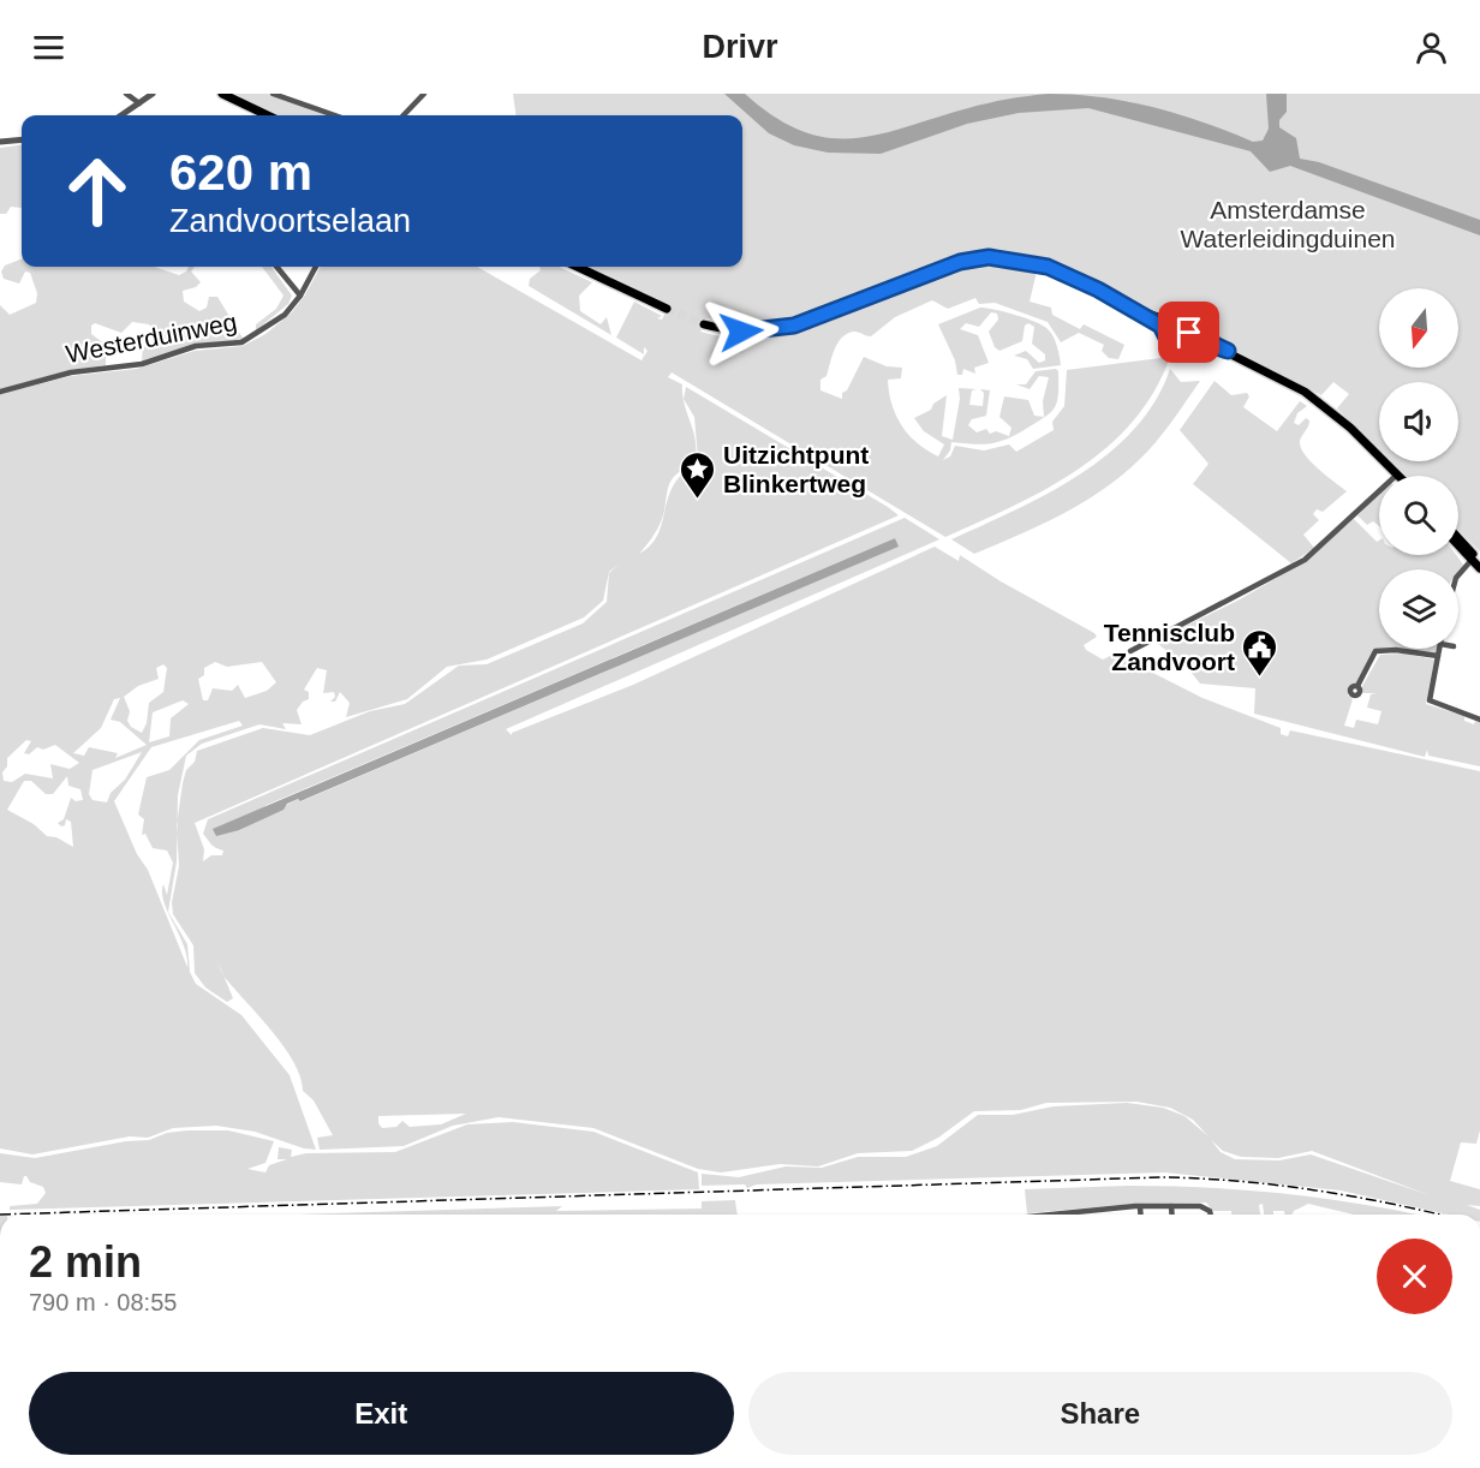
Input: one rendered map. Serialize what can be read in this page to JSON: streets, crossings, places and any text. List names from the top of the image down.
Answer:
{
  "streets": {
    "street": ["Westerduinweg"]
  },
  "parks": ["Amsterdamse Waterleidingduinen"],
  "places": {
    "place": ["Uitzichtpunt Blinkertweg"],
    "public building": ["Tennisclub Zandvoort"]
  },
  "north": "bottom",
  "page": {
    "header": "Drivr",
    "turn": ["620 m", "Zandvoortselaan"],
    "heading": ["2 min", "790 m · 08:55"],
    "buttons": ["Exit", "Share"]
  }
}
